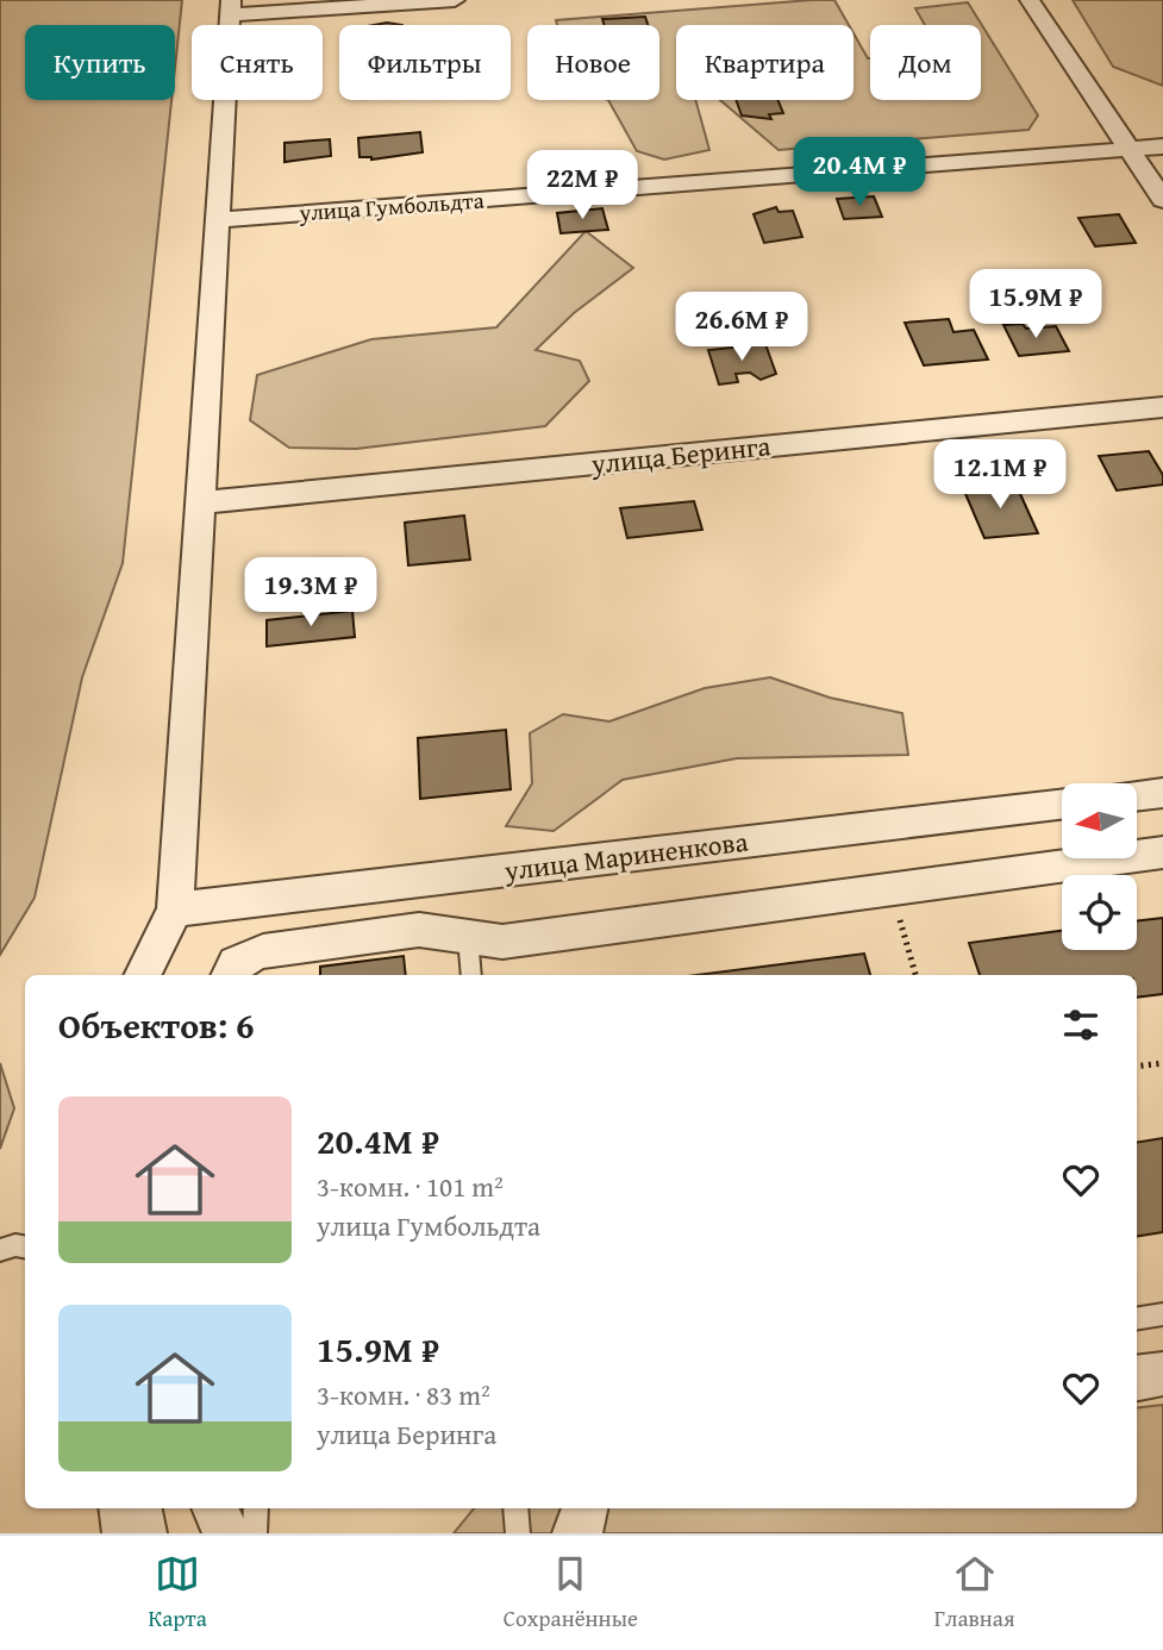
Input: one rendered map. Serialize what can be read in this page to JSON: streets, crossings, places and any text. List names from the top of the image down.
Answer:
{
  "streets": {
    "street": ["улица Гумбольдта", "улица Беринга", "улица Мариненкова"]
  },
  "north": "left",
  "page": {
    "chip": [
      "Купить",
      "Снять",
      "Фильтры",
      "Новое",
      "Квартира",
      "Дом"
    ],
    "price": [
      "20.4M ₽",
      "22M ₽",
      "15.9M ₽",
      "26.6M ₽",
      "12.1M ₽",
      "19.3M ₽"
    ],
    "heading": "Объектов: 6",
    "list": [
      {
        "name": "20.4M ₽",
        "note": "3-комн. · 101 m² · улица Гумбольдта"
      },
      {
        "name": "15.9M ₽",
        "note": "3-комн. · 83 m² · улица Беринга"
      }
    ],
    "tabs": ["Карта", "Сохранённые", "Главная"]
  }
}
